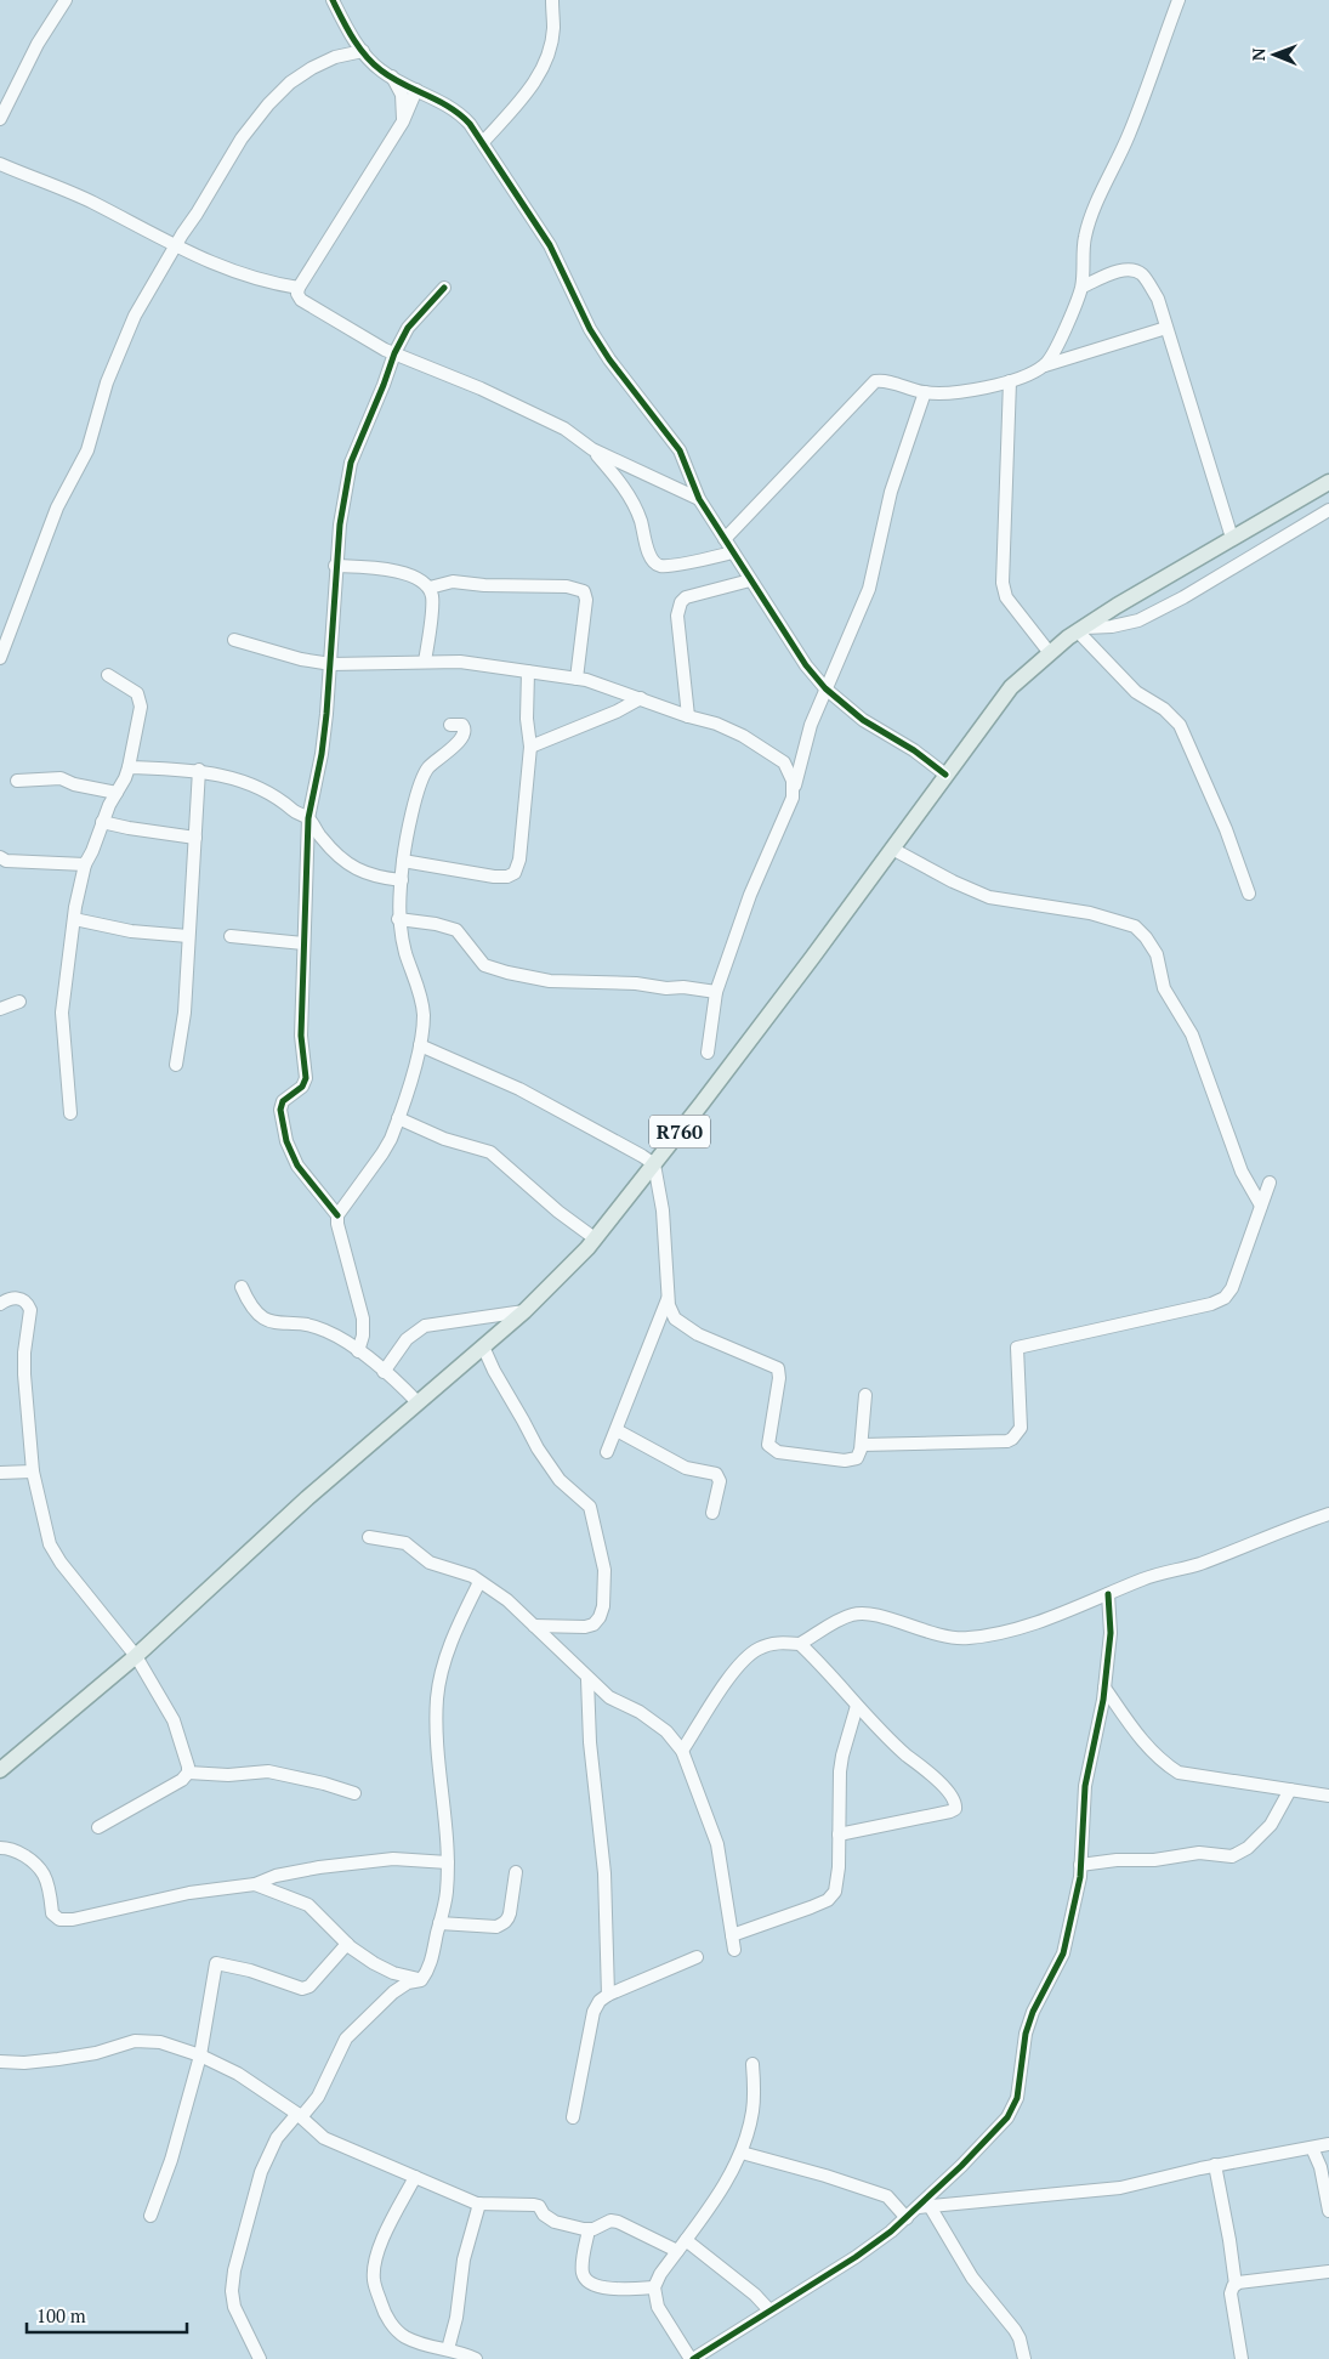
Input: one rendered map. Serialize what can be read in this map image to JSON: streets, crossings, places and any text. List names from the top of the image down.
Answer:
{
  "streets": {
    "main road": ["R760"]
  },
  "scale_bar": "100 m",
  "north": "left"
}
